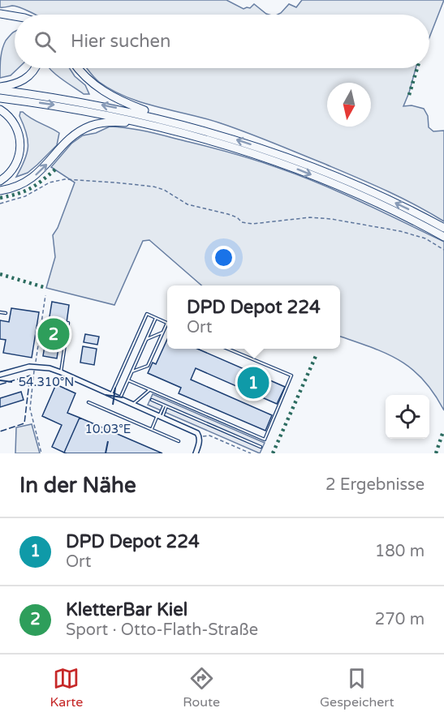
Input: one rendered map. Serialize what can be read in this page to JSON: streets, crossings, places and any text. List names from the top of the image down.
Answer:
{
  "north": "bottom",
  "page": {
    "search": "Hier suchen",
    "popup": ["DPD Depot 224", "Ort"],
    "pins": ["2", "1"],
    "heading": ["In der Nähe", "2 Ergebnisse"],
    "list": [
      {
        "mark": "1",
        "name": "DPD Depot 224",
        "note": "Ort",
        "value": "180 m"
      },
      {
        "mark": "2",
        "name": "KletterBar Kiel",
        "note": "Sport · Otto-Flath-Straße",
        "value": "270 m"
      }
    ],
    "nav": ["Karte", "Route", "Gespeichert"]
  },
  "coordinates": ["54.310°N", "10.03°E"]
}
